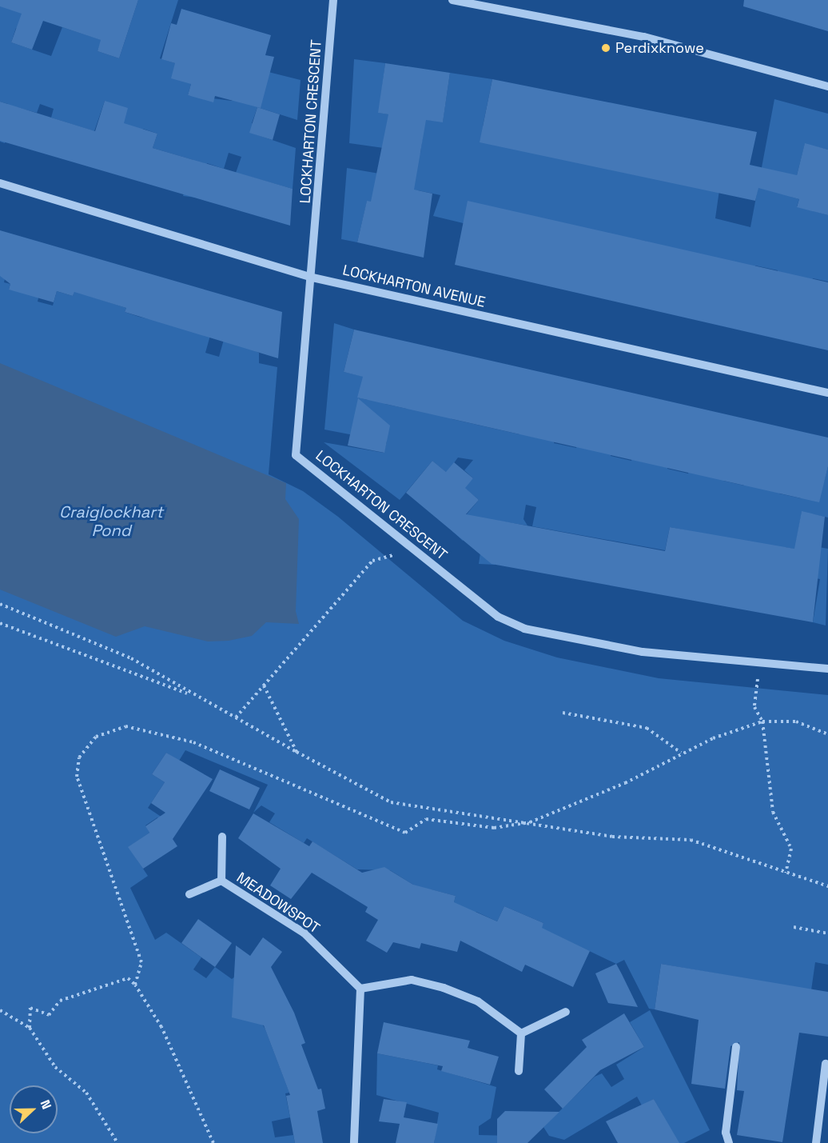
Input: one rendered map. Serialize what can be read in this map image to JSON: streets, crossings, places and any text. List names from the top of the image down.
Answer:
{
  "streets": {
    "street": ["LOCKHARTON CRESCENT", "LOCKHARTON AVENUE", "MEADOWSPOT"]
  },
  "crossings": [
    ["LOCKHARTON CRESCENT", "LOCKHARTON AVENUE"]
  ],
  "water": ["Craiglockhart Pond"],
  "places": ["Perdixknowe"],
  "north": "right"
}
